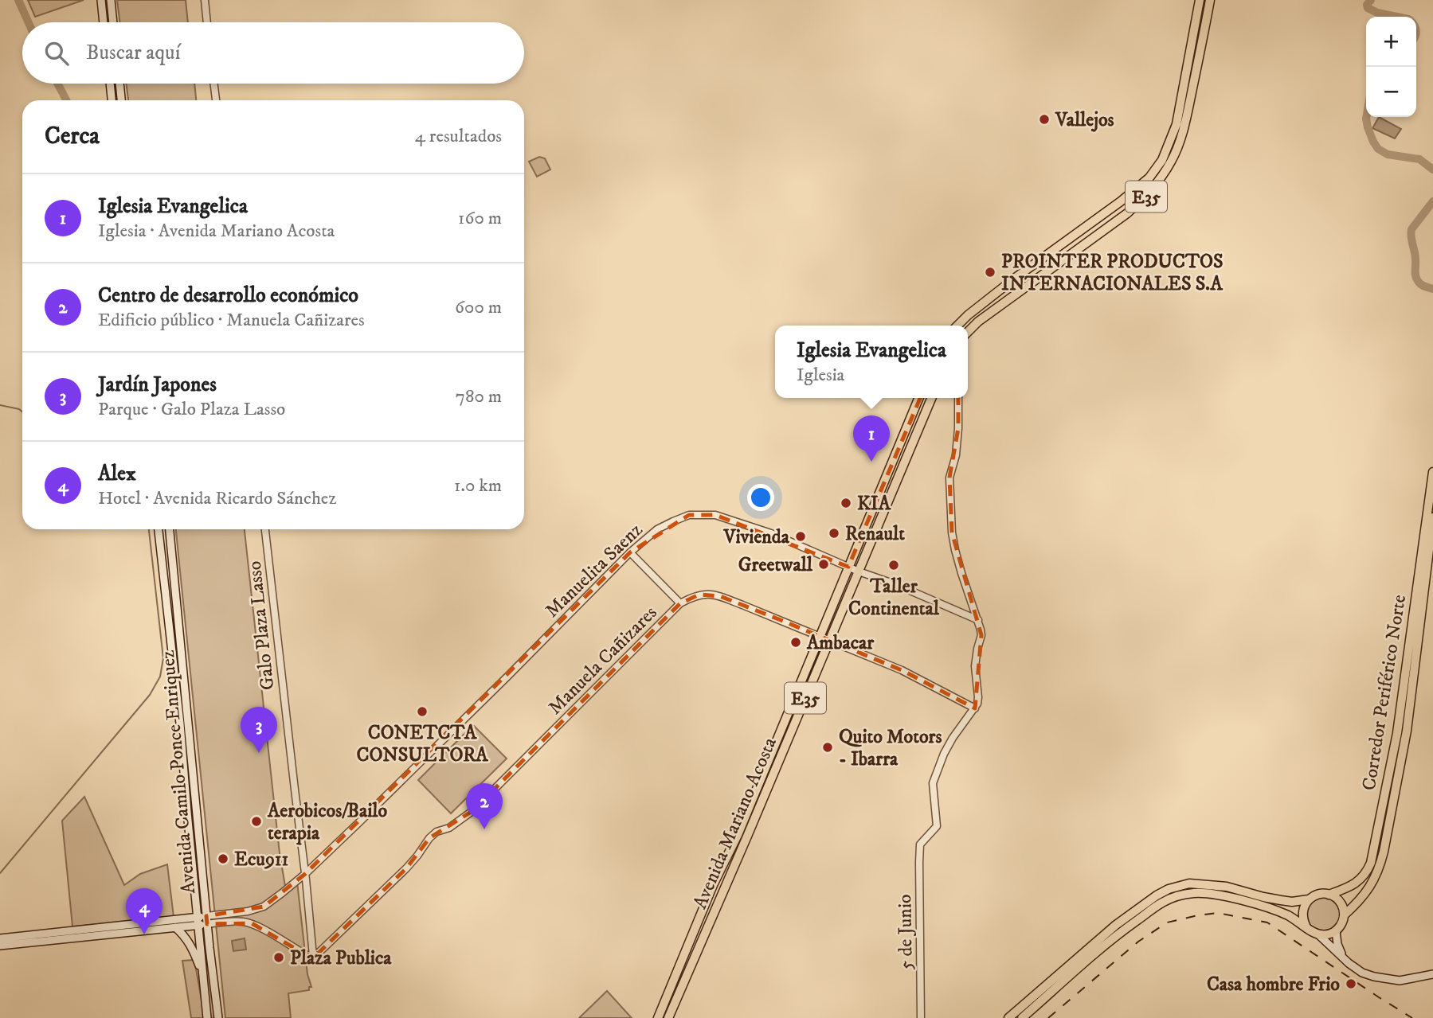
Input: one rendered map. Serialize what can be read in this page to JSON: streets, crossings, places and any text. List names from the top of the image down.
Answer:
{
  "streets": {
    "main road": [
      "E35",
      "Corredor Periférico Norte",
      "Avenida Camilo Ponce Enriquez",
      "Avenida Mariano Acosta"
    ],
    "street": [
      "Manuelita Saenz",
      "Galo Plaza Lasso",
      "Manuela Cañizares",
      "5 de Junio"
    ]
  },
  "crossings": [
    ["Manuelita Saenz", "Galo Plaza Lasso"],
    ["Manuelita Saenz", "Avenida Camilo Ponce Enriquez"],
    ["Manuelita Saenz", "Avenida Mariano Acosta"],
    ["Galo Plaza Lasso", "Manuela Cañizares"],
    ["Manuela Cañizares", "Avenida Mariano Acosta"],
    ["Manuela Cañizares", "5 de Junio"]
  ],
  "places": [
    "Vallejos",
    "PROINTER PRODUCTOS INTERNACIONALES S.A",
    "KIA",
    "Renault",
    "Vivienda",
    "Greetwall",
    "Taller Continental",
    "Ambacar",
    "CONETCTA CONSULTORA",
    "Quito Motors - Ibarra",
    "Aerobicos/Bailo terapia",
    "Ecu911",
    "Plaza Publica",
    "Casa hombre Frio"
  ],
  "page": {
    "map_buttons": ["+", "−"],
    "search": "Buscar aquí",
    "heading": ["Cerca", "4 resultados"],
    "list": [
      {
        "mark": "1",
        "name": "Iglesia Evangelica",
        "note": "Iglesia · Avenida Mariano Acosta",
        "value": "160 m"
      },
      {
        "mark": "2",
        "name": "Centro de desarrollo económico",
        "note": "Edificio público · Manuela Cañizares",
        "value": "600 m"
      },
      {
        "mark": "3",
        "name": "Jardín Japones",
        "note": "Parque · Galo Plaza Lasso",
        "value": "780 m"
      },
      {
        "mark": "4",
        "name": "Alex",
        "note": "Hotel · Avenida Ricardo Sánchez",
        "value": "1.0 km"
      }
    ],
    "popup": ["Iglesia Evangelica", "Iglesia"],
    "pins": [
      "1",
      "3",
      "2",
      "4"
    ]
  }
}
